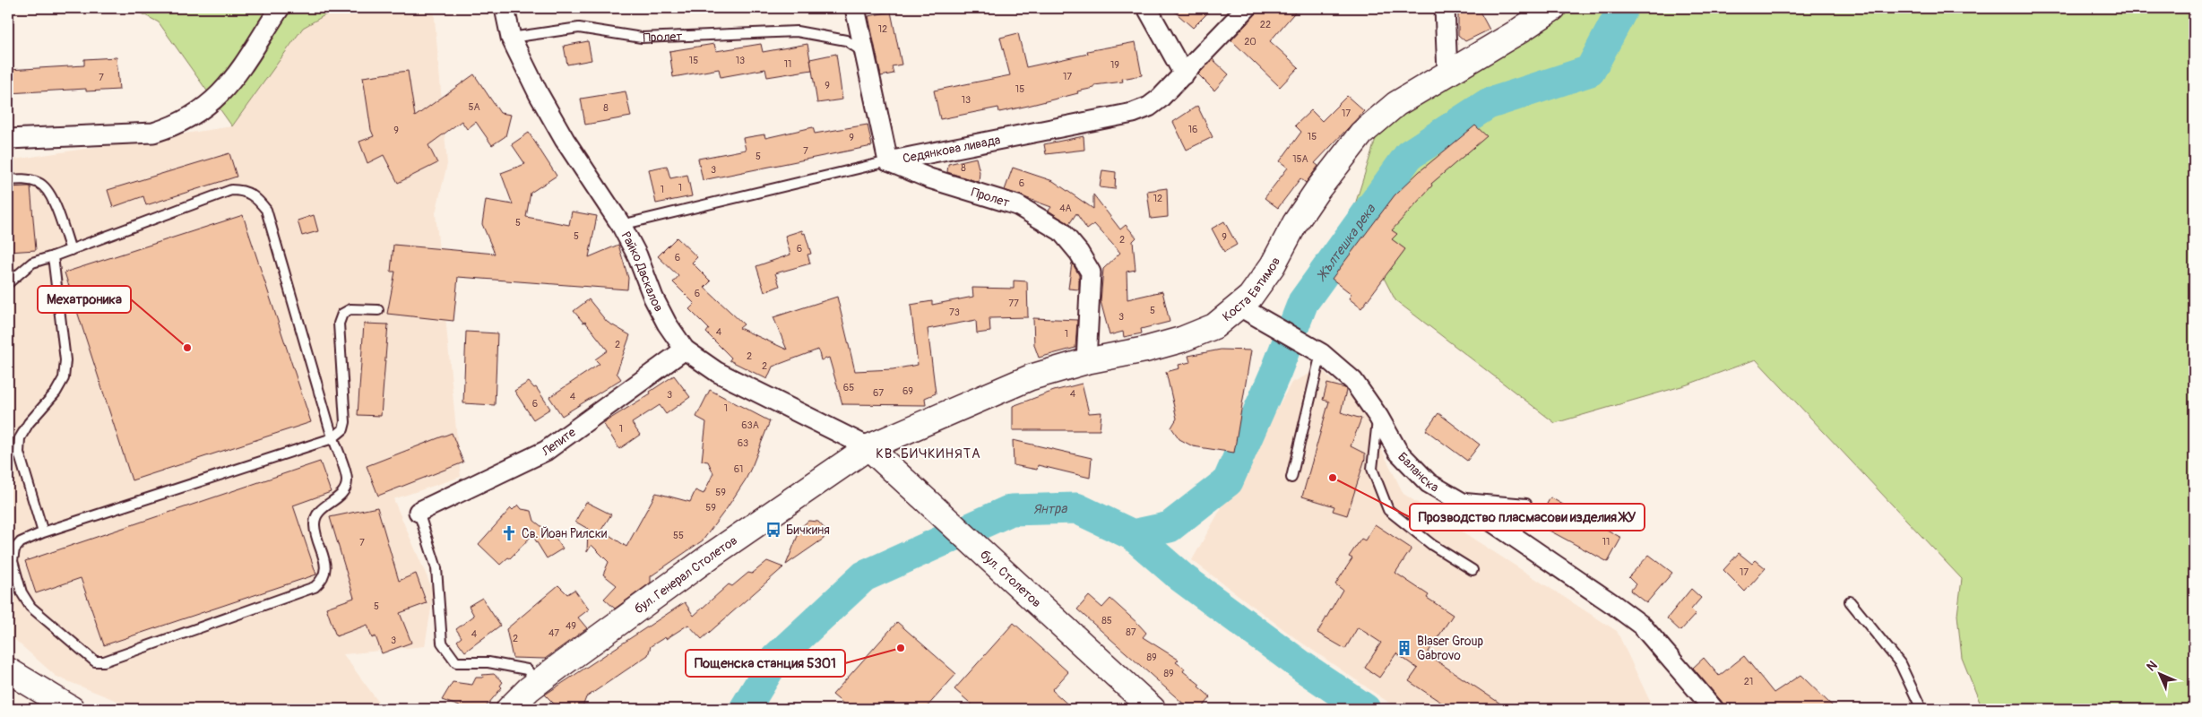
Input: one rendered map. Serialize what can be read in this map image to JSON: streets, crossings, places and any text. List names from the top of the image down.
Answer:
{
  "streets": {
    "main road": ["Коста Евтимов", "бул. Генерал Столетов", "бул. Столетов"],
    "street": [
      "Пролет",
      "Седянкова ливада",
      "Райко Даскалов",
      "Лепите",
      "Баланска"
    ]
  },
  "crossings": [
    ["Пролет", "Седянкова ливада"],
    ["Пролет", "Райко Даскалов"],
    ["Пролет", "Коста Евтимов"],
    ["Седянкова ливада", "Райко Даскалов"],
    ["Райко Даскалов", "Коста Евтимов"],
    ["Райко Даскалов", "Лепите"],
    ["Райко Даскалов", "бул. Генерал Столетов"],
    ["Райко Даскалов", "бул. Столетов"],
    ["Коста Евтимов", "Баланска"],
    ["Коста Евтимов", "бул. Генерал Столетов"],
    ["Коста Евтимов", "бул. Столетов"],
    ["бул. Генерал Столетов", "бул. Столетов"]
  ],
  "districts": ["КВ. БИЧКИНЯТА"],
  "water": ["Жълтешка река", "Янтра"],
  "places": {
    "other": ["Мехатроника", "Прозводство пласмасови изделия ЖУ", "Пощенска станция 5301"],
    "bus stop": ["Бичкиня"],
    "church": ["Св. Йоан Рилски"],
    "building": ["Blaser Group Gabrovo"]
  },
  "house_numbers": [
    "22",
    "12",
    "20",
    "15",
    "13",
    "11",
    "19",
    "17",
    "7",
    "9",
    "15",
    "13",
    "5А",
    "8",
    "17",
    "16",
    "9",
    "15",
    "9",
    "7",
    "5",
    "15А",
    "8",
    "3",
    "6",
    "1",
    "1",
    "12",
    "4А",
    "5",
    "5",
    "9",
    "2",
    "6",
    "6",
    "6",
    "77",
    "5",
    "73",
    "3",
    "4",
    "1",
    "2",
    "2",
    "2",
    "65",
    "69",
    "67",
    "4",
    "3",
    "4",
    "6",
    "1",
    "63А",
    "1",
    "63",
    "61",
    "59",
    "59",
    "55",
    "11",
    "7",
    "17",
    "5",
    "85",
    "49",
    "87",
    "47",
    "4",
    "2",
    "3",
    "89",
    "89",
    "21"
  ],
  "north": "top left"
}
